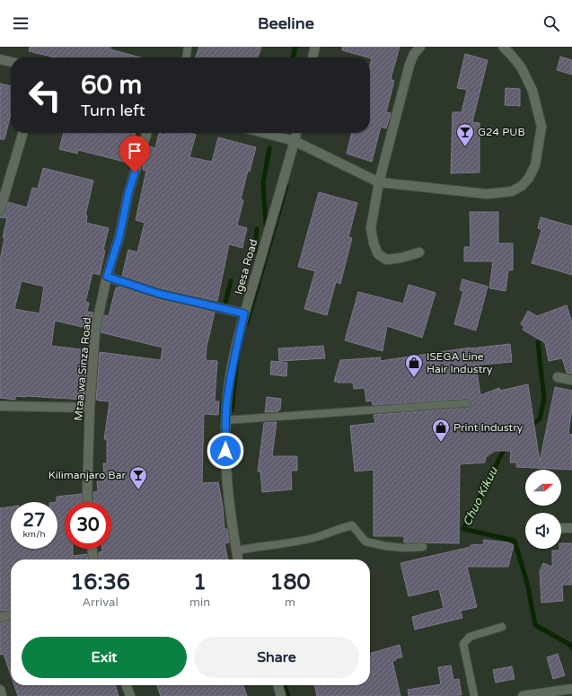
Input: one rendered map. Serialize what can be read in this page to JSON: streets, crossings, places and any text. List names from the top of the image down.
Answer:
{
  "streets": {
    "street": ["Igesa Road", "Mtaa wa Sinza Road"]
  },
  "water": ["Chuo Kikuu"],
  "places": {
    "bar": ["G24 PUB", "Kilimanjaro Bar"],
    "shop": ["ISEGA Line Hair Industry", "Print Industry"]
  },
  "north": "right",
  "page": {
    "header": "Beeline",
    "turn": ["60 m", "Turn left"],
    "speed": "27 km/h",
    "limit": "30",
    "eta": [
      "16:36",
      "Arrival",
      "1",
      "min",
      "180",
      "m"
    ],
    "buttons": ["Exit", "Share"]
  }
}
